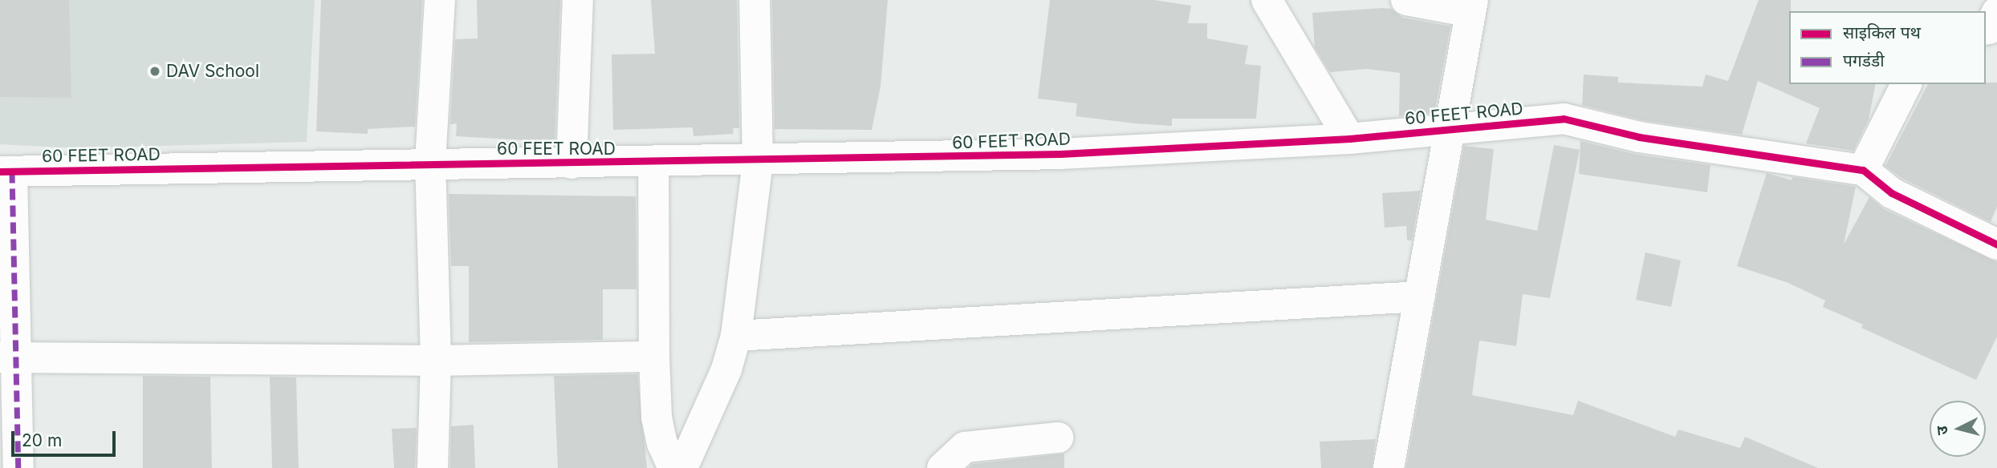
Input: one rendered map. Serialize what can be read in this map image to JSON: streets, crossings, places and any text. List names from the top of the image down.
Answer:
{
  "streets": {
    "street": ["60 FEET ROAD"]
  },
  "places": ["DAV School"],
  "legend": ["साइकिल पथ", "पगडंडी"],
  "scale_bar": "20 m",
  "north": "left"
}
